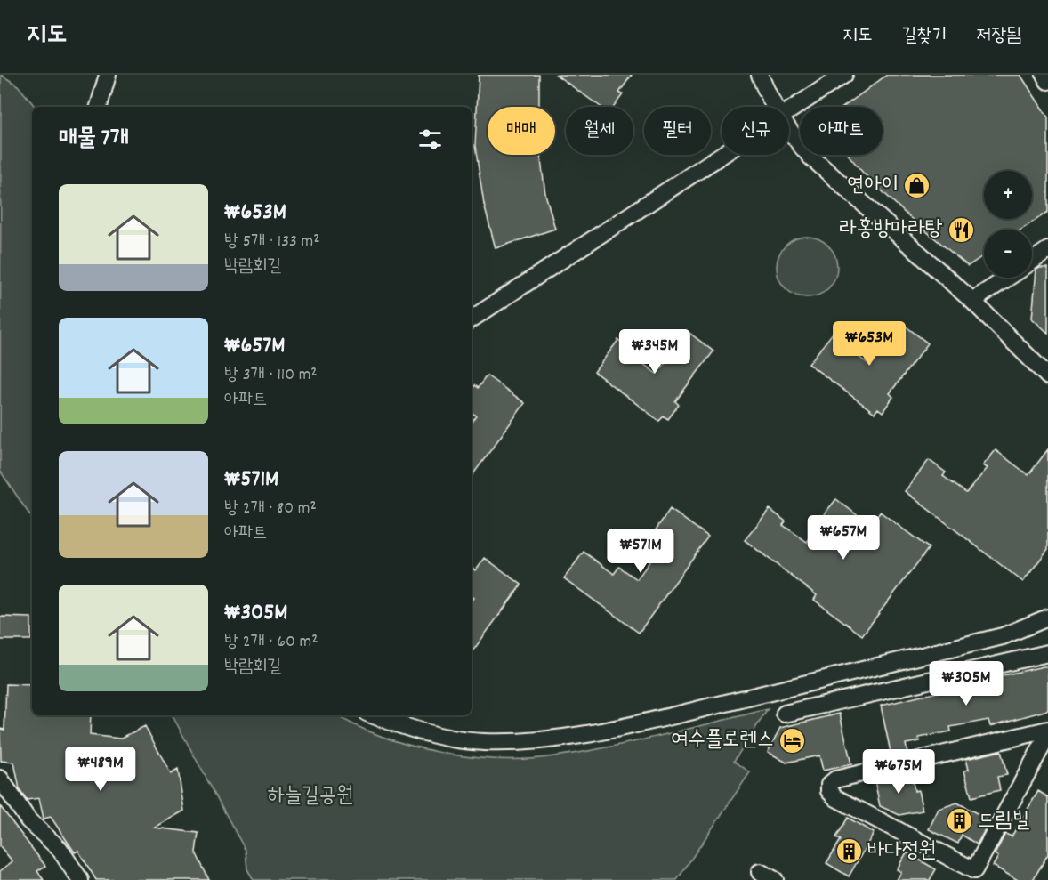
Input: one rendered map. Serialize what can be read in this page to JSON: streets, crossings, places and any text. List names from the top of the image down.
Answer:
{
  "parks": ["하늘길공원"],
  "places": {
    "shop": ["연아이"],
    "restaurant": ["라홍방마라탕"],
    "hotel": ["여수플로렌스"],
    "building": ["드림빌", "바다정원"]
  },
  "page": {
    "header": "지도",
    "nav": ["지도", "길찾기", "저장됨"],
    "chip": [
      "매매",
      "월세",
      "필터",
      "신규",
      "아파트"
    ],
    "heading": "매물 7개",
    "map_buttons": ["+", "−"],
    "list": [
      {
        "name": "₩653M",
        "note": "방 5개 · 133 m² · 박람회길"
      },
      {
        "name": "₩657M",
        "note": "방 3개 · 110 m² · 아파트"
      },
      {
        "name": "₩571M",
        "note": "방 2개 · 80 m² · 아파트"
      },
      {
        "name": "₩305M",
        "note": "방 2개 · 60 m² · 박람회길"
      }
    ],
    "price": [
      "₩653M",
      "₩345M",
      "₩657M",
      "₩571M",
      "₩305M",
      "₩489M",
      "₩675M"
    ]
  }
}
